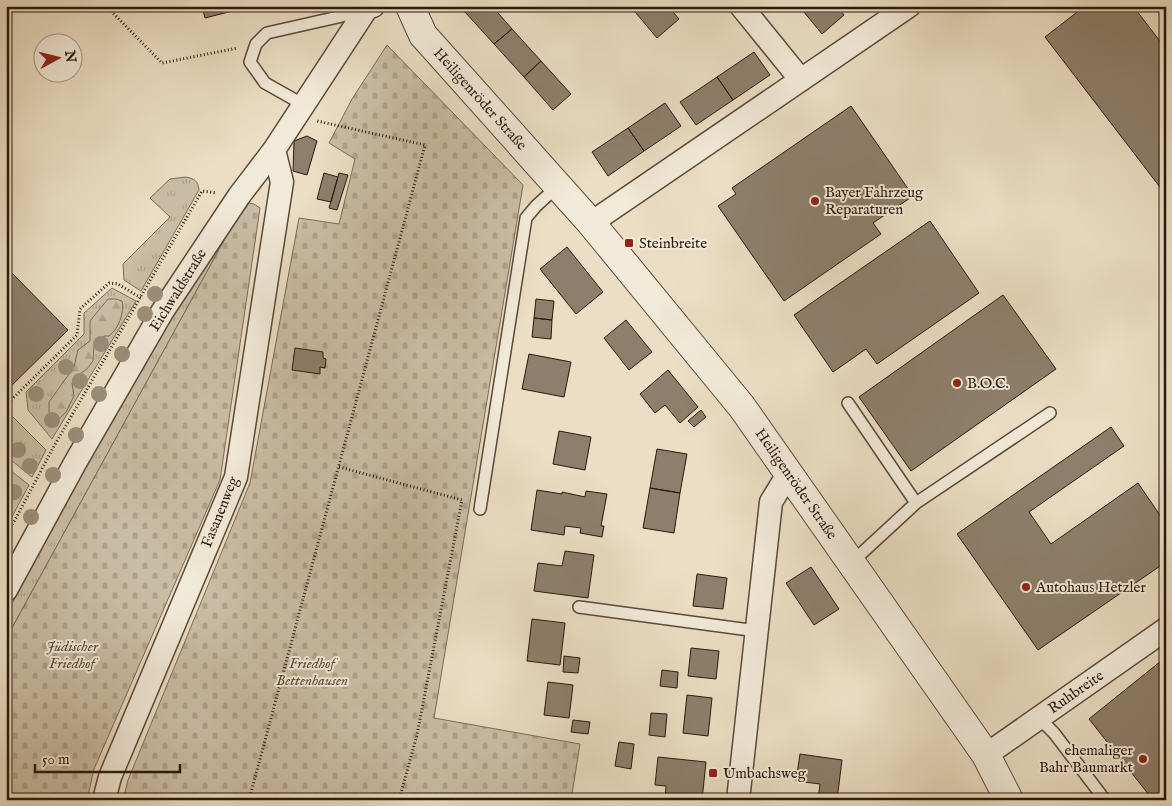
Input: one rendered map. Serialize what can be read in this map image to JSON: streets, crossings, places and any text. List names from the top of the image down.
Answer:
{
  "streets": {
    "street": [
      "Heiligenröder Straße",
      "Eichwaldstraße",
      "Fasanenweg",
      "Ruhbreite"
    ]
  },
  "crossings": [
    ["Heiligenröder Straße", "Ruhbreite"],
    ["Eichwaldstraße", "Fasanenweg"]
  ],
  "parks": ["Jüdischer Friedhof", "Friedhof Bettenhausen"],
  "places": {
    "other": [
      "Bayer Fahrzeug Reparaturen",
      "B.O.C.",
      "Autohaus Hetzler",
      "ehemaliger Bahr Baumarkt"
    ],
    "transit": ["Steinbreite", "Umbachsweg"]
  },
  "scale_bar": "50 m",
  "north": "right"
}
